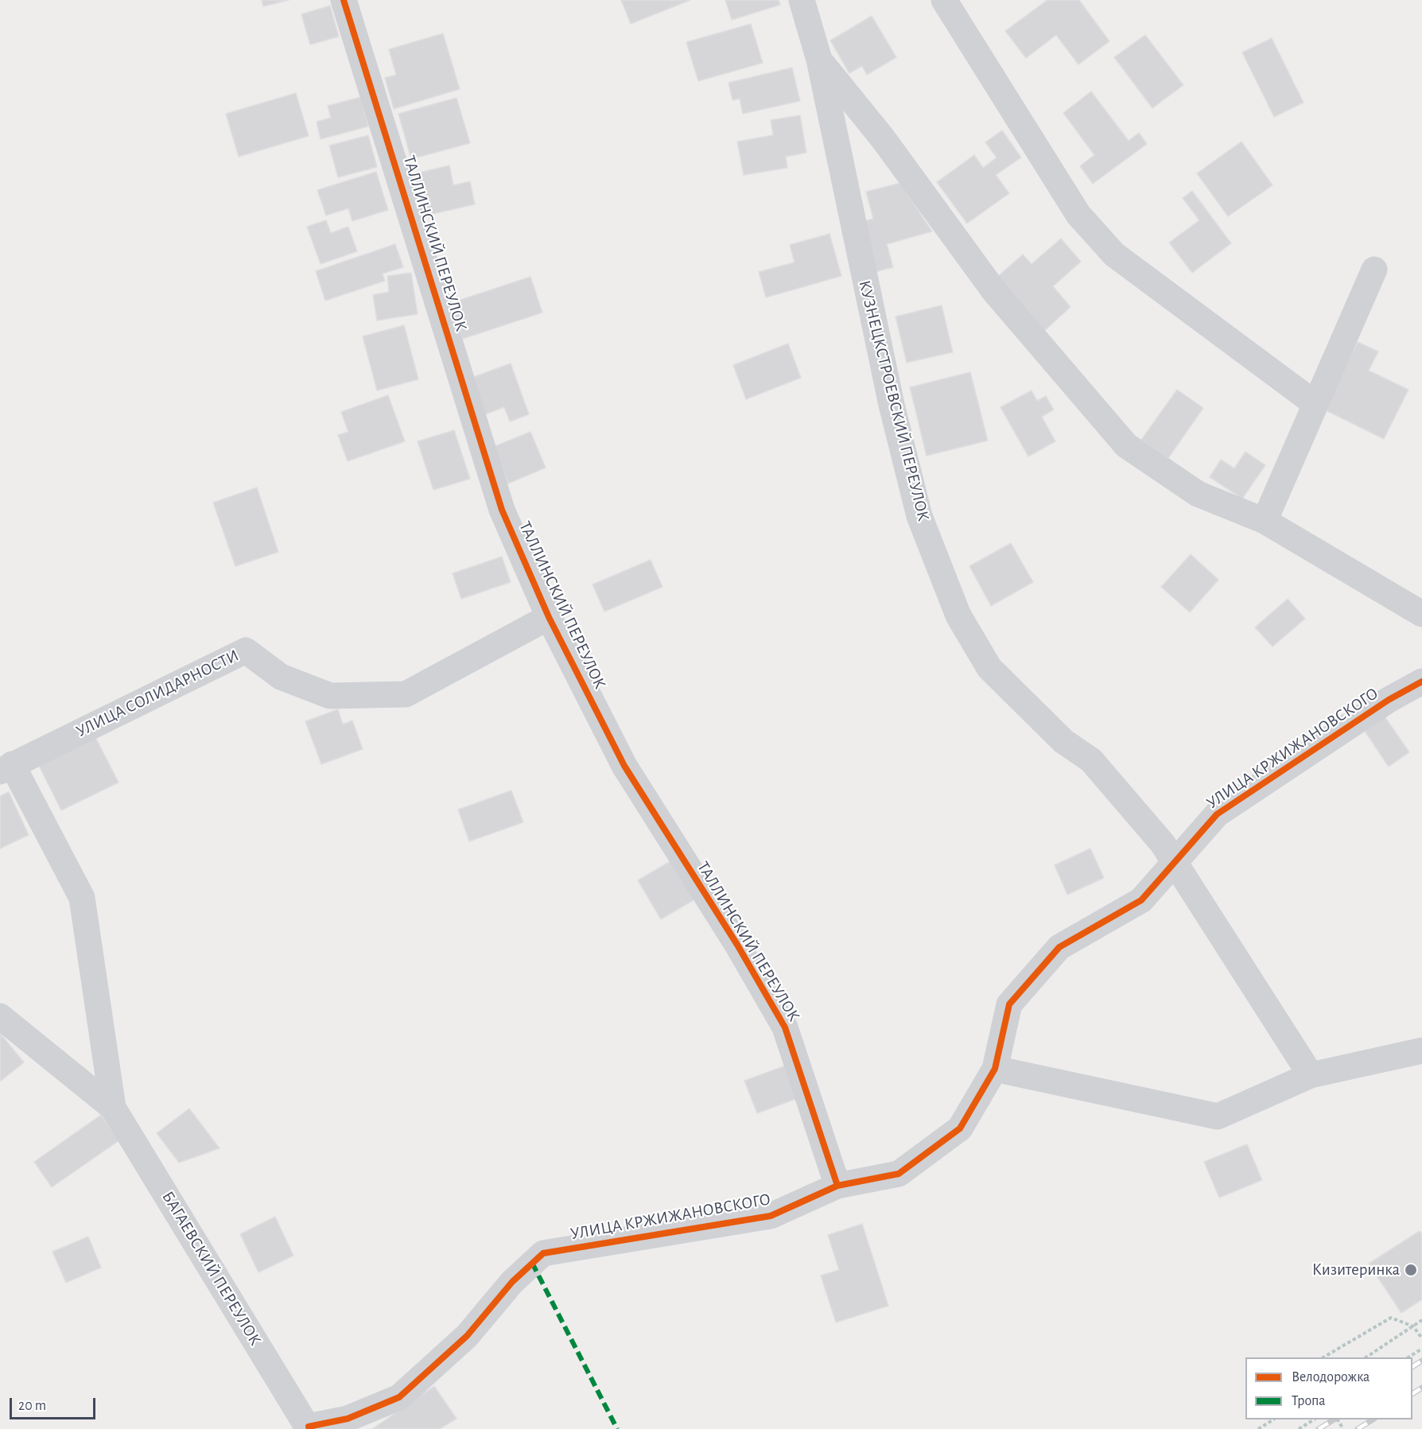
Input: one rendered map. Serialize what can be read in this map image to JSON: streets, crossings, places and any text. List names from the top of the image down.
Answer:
{
  "streets": {
    "street": [
      "ТАЛЛИНСКИЙ ПЕРЕУЛОК",
      "КУЗНЕЦКСТРОЕВСКИЙ ПЕРЕУЛОК",
      "УЛИЦА СОЛИДАРНОСТИ",
      "УЛИЦА КРЖИЖАНОВСКОГО",
      "БАГАЕВСКИЙ ПЕРЕУЛОК"
    ]
  },
  "crossings": [
    ["ТАЛЛИНСКИЙ ПЕРЕУЛОК", "УЛИЦА СОЛИДАРНОСТИ"],
    ["ТАЛЛИНСКИЙ ПЕРЕУЛОК", "УЛИЦА КРЖИЖАНОВСКОГО"],
    ["КУЗНЕЦКСТРОЕВСКИЙ ПЕРЕУЛОК", "УЛИЦА КРЖИЖАНОВСКОГО"],
    ["УЛИЦА СОЛИДАРНОСТИ", "БАГАЕВСКИЙ ПЕРЕУЛОК"],
    ["УЛИЦА КРЖИЖАНОВСКОГО", "БАГАЕВСКИЙ ПЕРЕУЛОК"]
  ],
  "places": ["Кизитеринка"],
  "legend": ["Велодорожка", "Тропа"],
  "scale_bar": "20 m"
}
